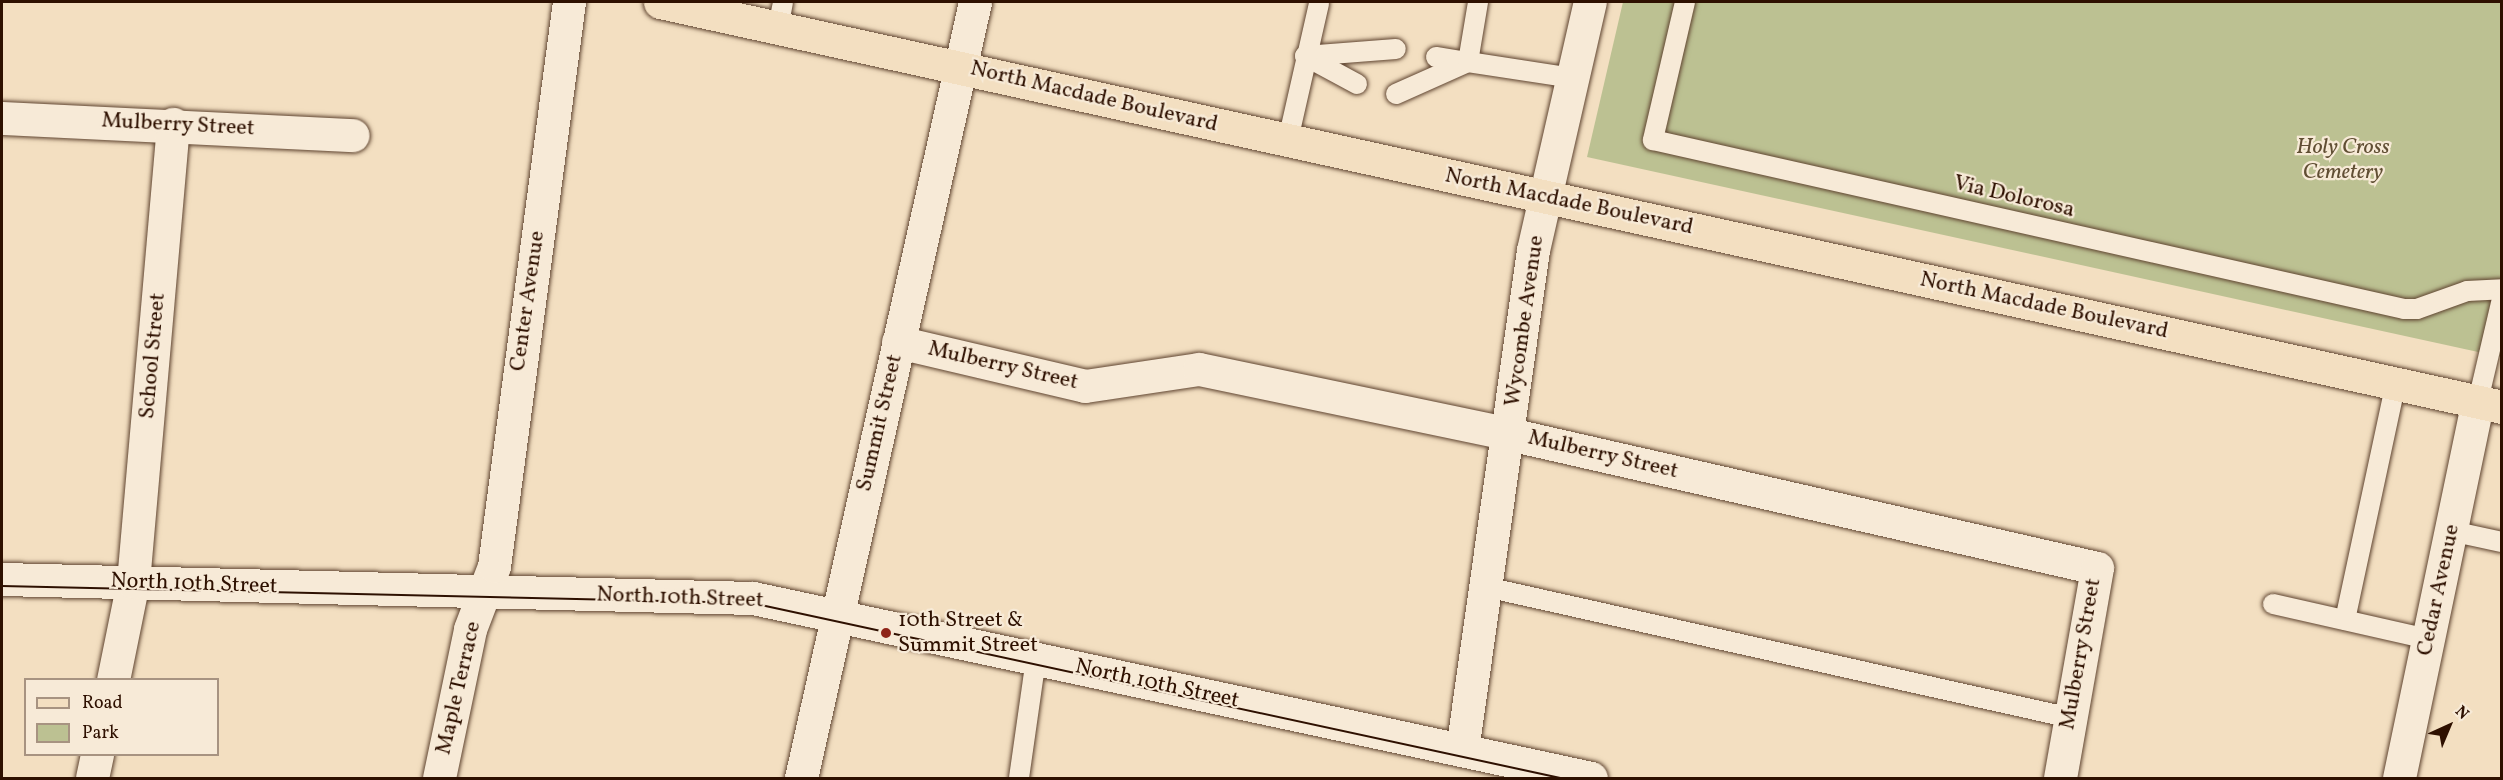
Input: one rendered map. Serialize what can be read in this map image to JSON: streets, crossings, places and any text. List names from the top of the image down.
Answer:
{
  "streets": {
    "main road": ["North Macdade Boulevard"],
    "street": [
      "Mulberry Street",
      "Center Avenue",
      "Wycombe Avenue",
      "School Street",
      "Summit Street",
      "North 10th Street",
      "Cedar Avenue",
      "Maple Terrace"
    ],
    "lane": ["Via Dolorosa"]
  },
  "crossings": [
    ["North Macdade Boulevard", "Wycombe Avenue"],
    ["North Macdade Boulevard", "Summit Street"],
    ["North Macdade Boulevard", "Cedar Avenue"],
    ["Mulberry Street", "Wycombe Avenue"],
    ["Mulberry Street", "School Street"],
    ["Mulberry Street", "Summit Street"],
    ["Center Avenue", "North 10th Street"],
    ["Center Avenue", "Maple Terrace"],
    ["Wycombe Avenue", "North 10th Street"],
    ["School Street", "North 10th Street"],
    ["Summit Street", "North 10th Street"],
    ["North 10th Street", "Maple Terrace"]
  ],
  "parks": ["Holy Cross Cemetery"],
  "places": ["10th Street & Summit Street"],
  "legend": ["Road", "Park"],
  "north": "top right"
}
